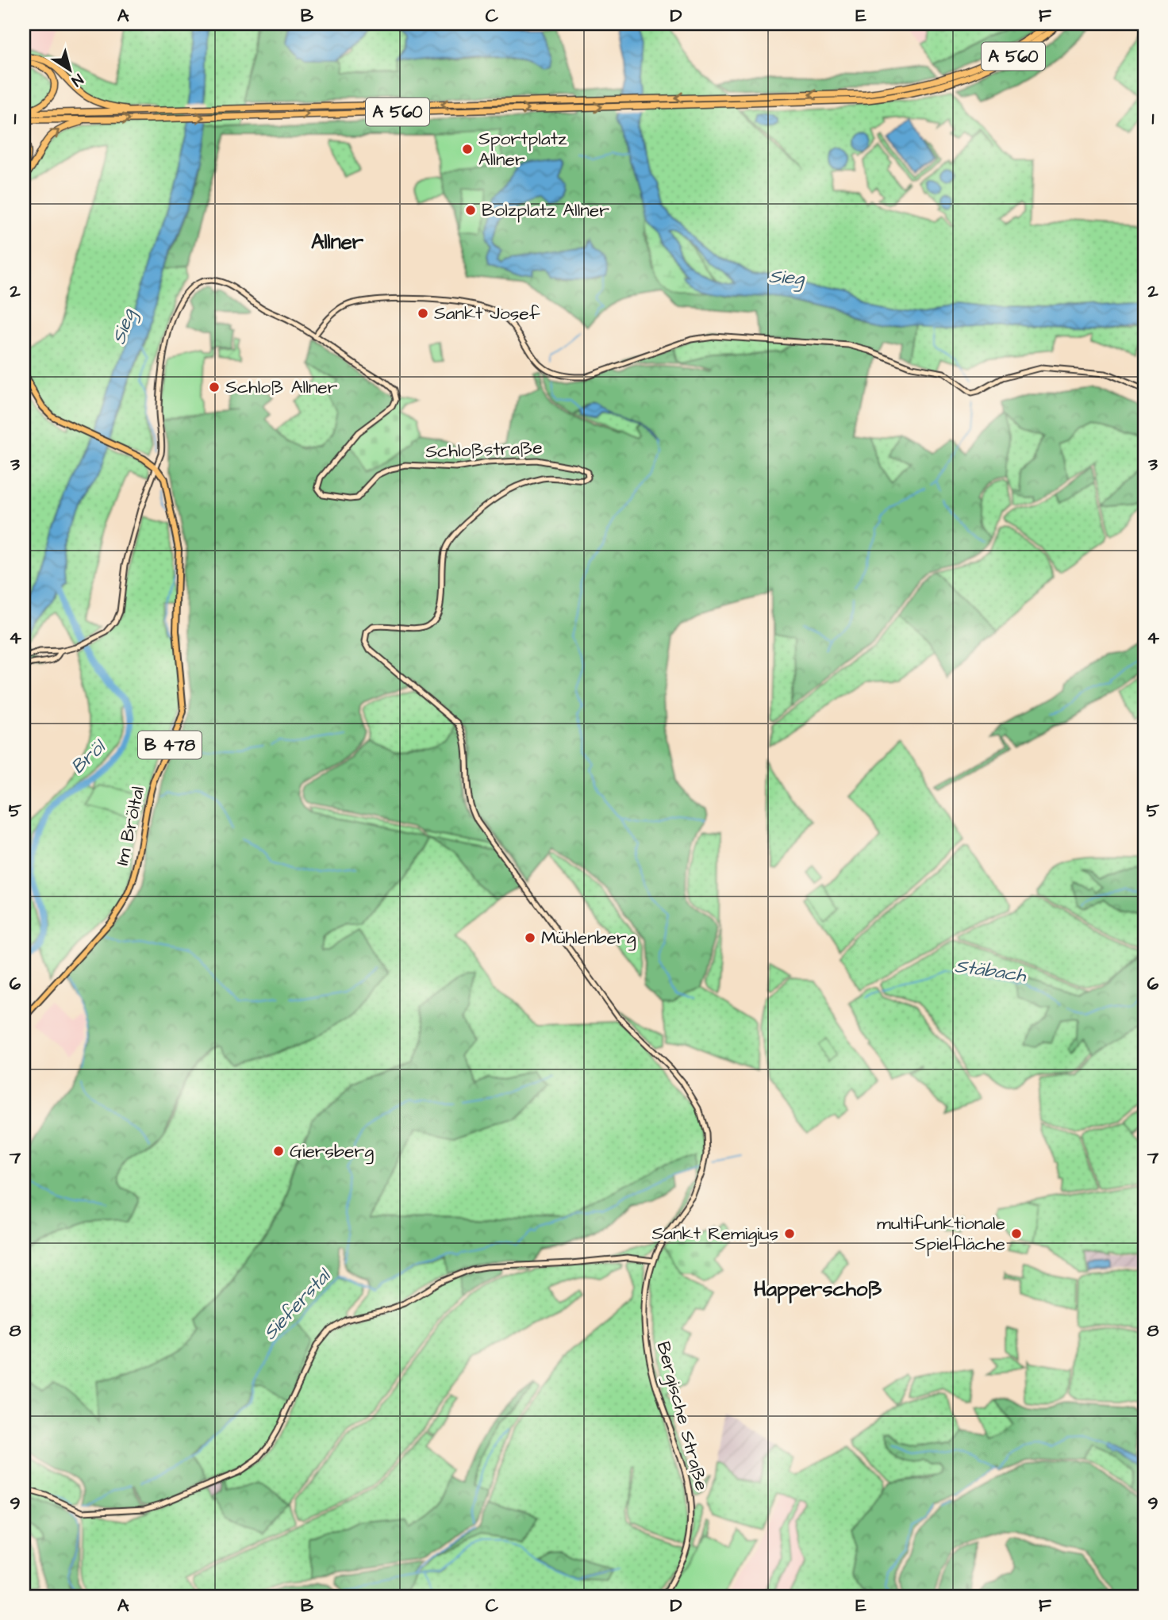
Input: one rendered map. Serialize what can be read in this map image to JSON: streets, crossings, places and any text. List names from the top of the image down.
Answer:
{
  "streets": {
    "highway": ["A 560"],
    "main road": [
      "Schloßstraße",
      "B 478",
      "Im Bröltal",
      "Bergische Straße"
    ]
  },
  "crossings": [
    ["Schloßstraße", "Im Bröltal"],
    ["Schloßstraße", "Bergische Straße"]
  ],
  "districts": ["Allner", "Happerschoß"],
  "water": [
    "Sieg",
    "Bröl",
    "Stäbach",
    "Sieferstal"
  ],
  "places": [
    "Sportplatz Allner",
    "Bolzplatz Allner",
    "Sankt Josef",
    "Schloß Allner",
    "Mühlenberg",
    "Giersberg",
    "Sankt Remigius",
    "multifunktionale Spielfläche"
  ],
  "north": "bottom right",
  "grid": {
    "columns": [
      "A",
      "B",
      "C",
      "D",
      "E",
      "F"
    ],
    "rows": [
      "1",
      "2",
      "3",
      "4",
      "5",
      "6",
      "7",
      "8",
      "9"
    ]
  }
}
